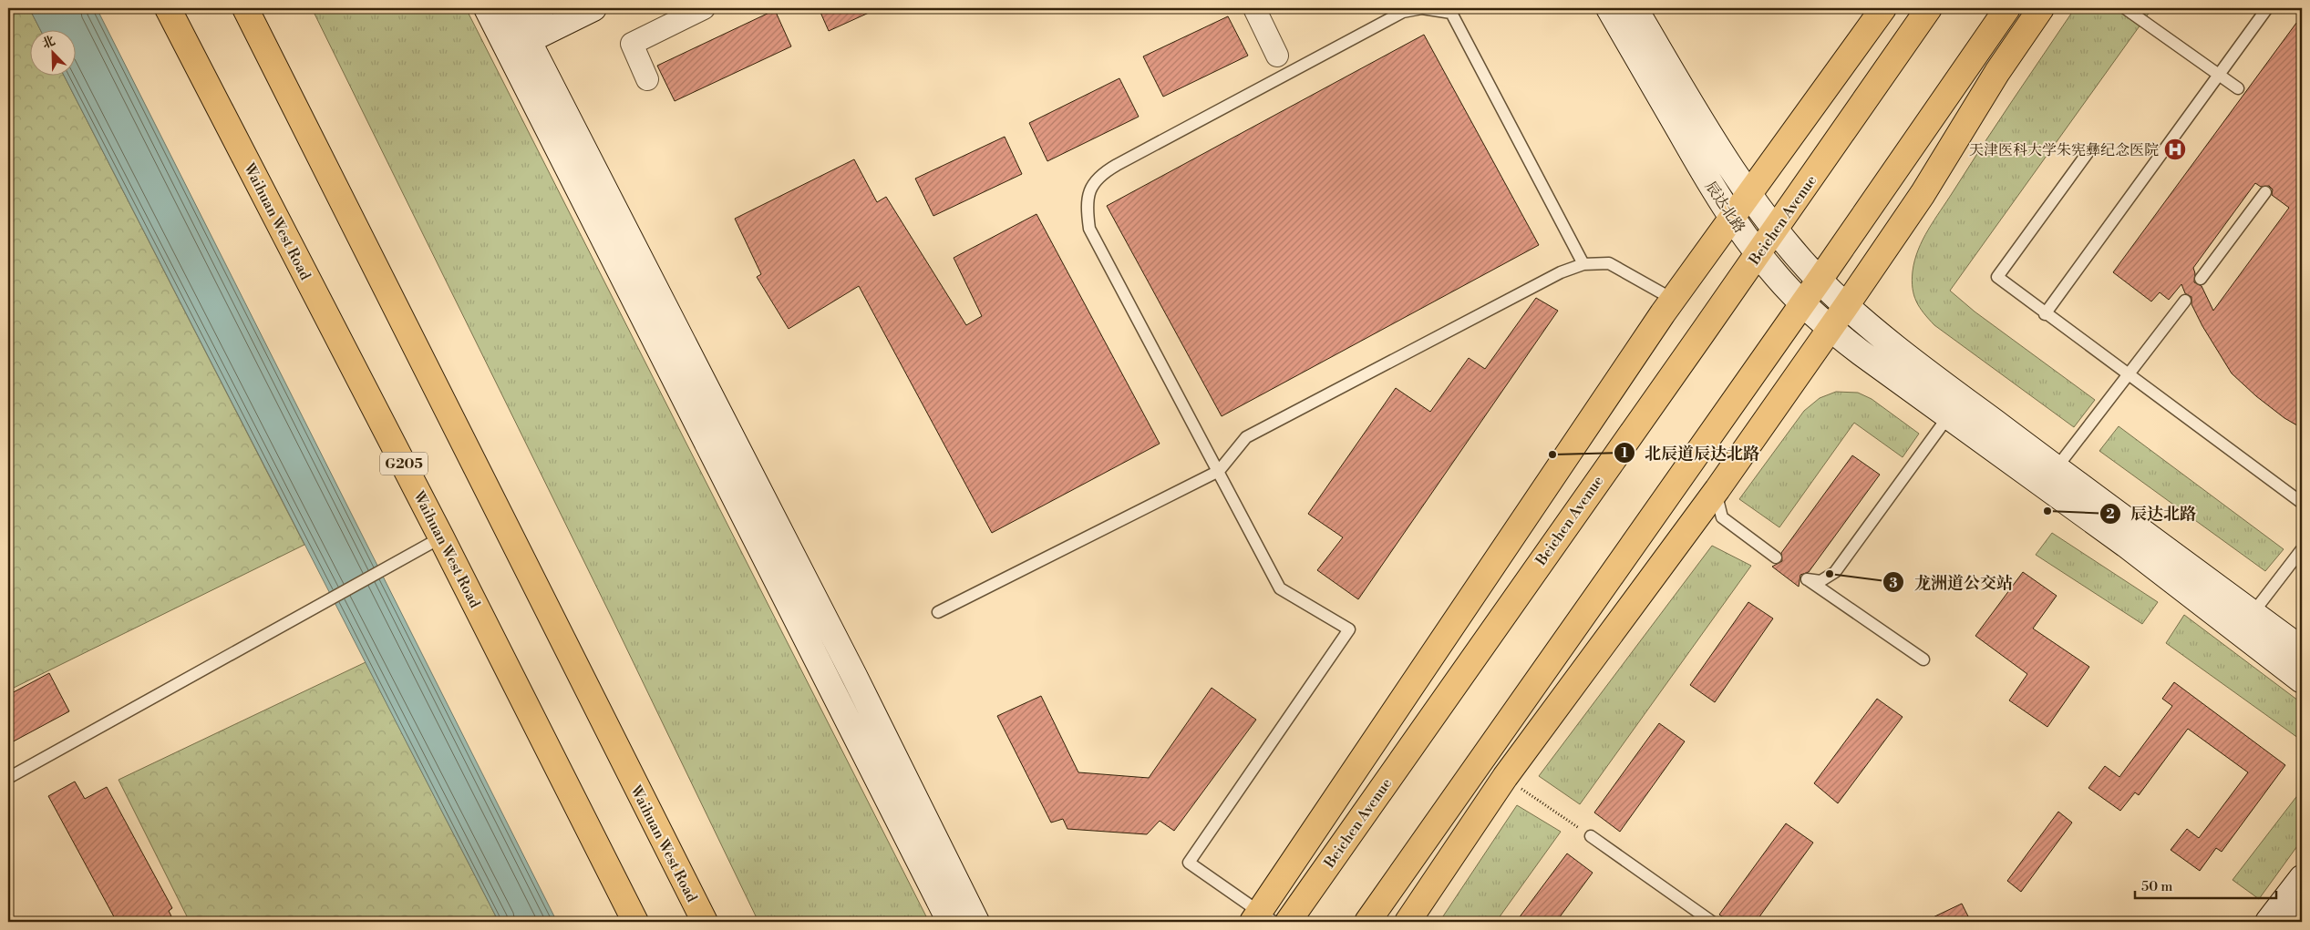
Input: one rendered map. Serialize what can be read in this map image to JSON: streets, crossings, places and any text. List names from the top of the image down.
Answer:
{
  "streets": {
    "main road": ["Beichen Avenue", "Waihuan West Road", "G205"],
    "street": ["辰达北路"]
  },
  "crossings": [
    ["辰达北路", "Beichen Avenue"]
  ],
  "places": {
    "hospital": ["天津医科大学朱宪彝纪念医院"],
    "other": ["北辰道辰达北路", "辰达北路", "龙洲道公交站"]
  },
  "scale_bar": "50 m",
  "north": "top left"
}
